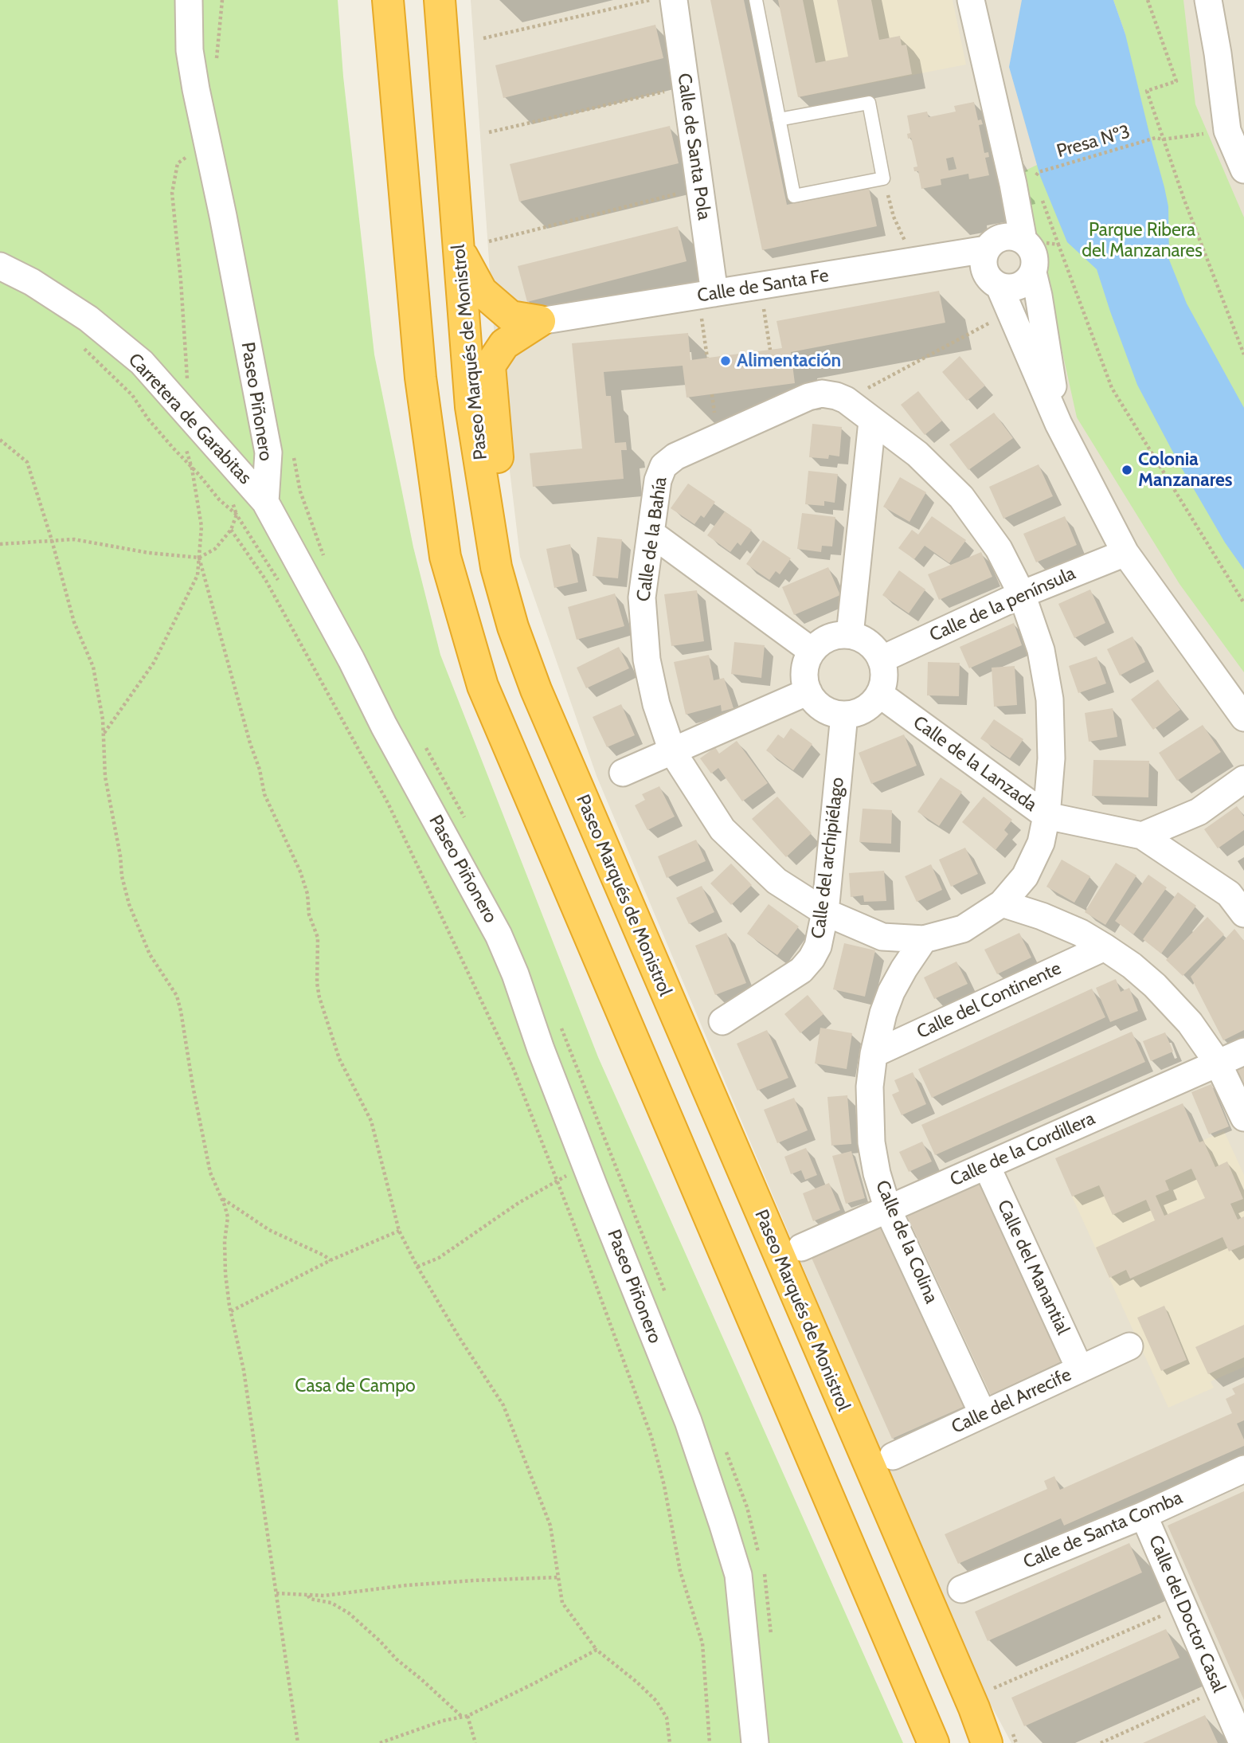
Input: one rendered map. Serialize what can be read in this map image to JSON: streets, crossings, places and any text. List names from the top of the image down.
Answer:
{
  "streets": {
    "highway": ["Paseo Marqués de Monistrol"],
    "street": [
      "Calle de Santa Pola",
      "Calle de Santa Fe",
      "Paseo Piñonero",
      "Carretera de Garabitas",
      "Calle de la Bahía",
      "Calle de la península",
      "Calle de la Lanzada",
      "Calle del archipiélago",
      "Calle del Continente",
      "Calle de la Cordillera",
      "Calle de la Colina",
      "Calle del Manantial",
      "Calle del Arrecife",
      "Calle de Santa Comba",
      "Calle del Doctor Casal"
    ],
    "path": ["Presa Nº3"]
  },
  "crossings": [
    ["Calle de Santa Pola", "Calle de Santa Fe"],
    ["Paseo Piñonero", "Carretera de Garabitas"],
    ["Calle de la Bahía", "Calle de la península"],
    ["Calle de la Bahía", "Calle de la Lanzada"],
    ["Calle de la Bahía", "Calle del archipiélago"],
    ["Calle de la Bahía", "Calle de la Colina"],
    ["Calle de la península", "Calle de la Lanzada"],
    ["Calle de la península", "Calle del archipiélago"],
    ["Calle de la Lanzada", "Calle del archipiélago"],
    ["Calle del Continente", "Calle de la Colina"],
    ["Calle de la Cordillera", "Calle de la Colina"],
    ["Calle de la Cordillera", "Calle del Manantial"],
    ["Calle de la Colina", "Calle del Arrecife"],
    ["Calle del Manantial", "Calle del Arrecife"],
    ["Calle de Santa Comba", "Calle del Doctor Casal"]
  ],
  "parks": ["Parque Ribera del Manzanares", "Casa de Campo"],
  "places": ["Alimentación", "Colonia Manzanares"]
}
